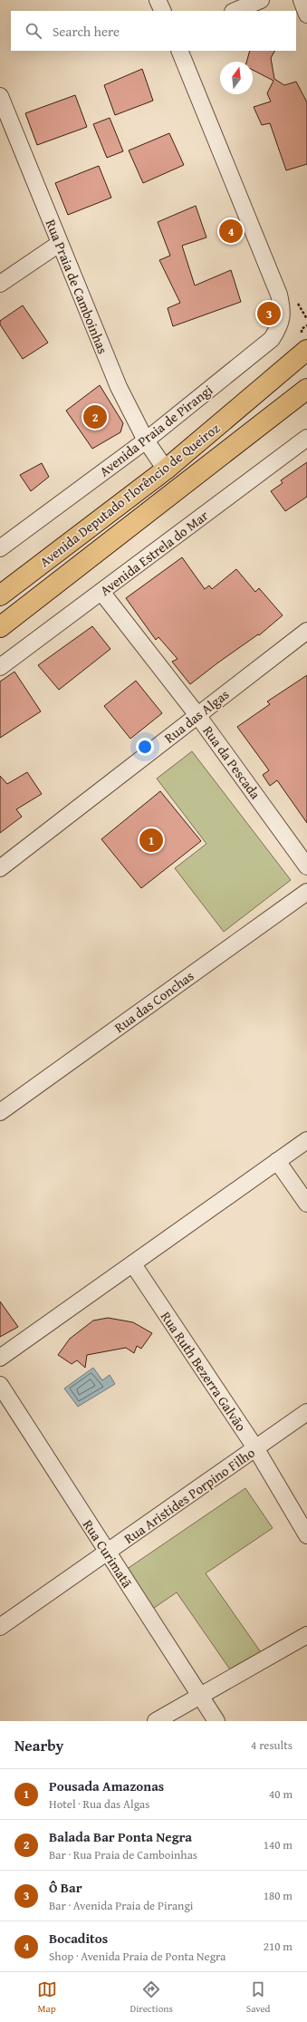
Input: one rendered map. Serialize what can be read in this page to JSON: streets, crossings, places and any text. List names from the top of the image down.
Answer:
{
  "streets": {
    "main road": ["Avenida Deputado Florêncio de Queiroz"],
    "street": [
      "Rua Praia de Camboinhas",
      "Avenida Praia de Pirangi",
      "Avenida Estrela do Mar",
      "Rua das Algas",
      "Rua da Pescada",
      "Rua das Conchas",
      "Rua Ruth Bezerra Galvão",
      "Rua Aristides Porpino Filho",
      "Rua Curimatã"
    ]
  },
  "crossings": [
    ["Rua Praia de Camboinhas", "Avenida Praia de Pirangi"],
    ["Rua Praia de Camboinhas", "Avenida Deputado Florêncio de Queiroz"],
    ["Avenida Estrela do Mar", "Rua da Pescada"],
    ["Rua das Algas", "Rua da Pescada"],
    ["Rua Ruth Bezerra Galvão", "Rua Aristides Porpino Filho"],
    ["Rua Aristides Porpino Filho", "Rua Curimatã"]
  ],
  "north": "top",
  "page": {
    "search": "Search here",
    "pins": [
      "4",
      "3",
      "2",
      "1"
    ],
    "heading": ["Nearby", "4 results"],
    "list": [
      {
        "mark": "1",
        "name": "Pousada Amazonas",
        "note": "Hotel · Rua das Algas",
        "value": "40 m"
      },
      {
        "mark": "2",
        "name": "Balada Bar Ponta Negra",
        "note": "Bar · Rua Praia de Camboinhas",
        "value": "140 m"
      },
      {
        "mark": "3",
        "name": "Ô Bar",
        "note": "Bar · Avenida Praia de Pirangi",
        "value": "180 m"
      },
      {
        "mark": "4",
        "name": "Bocaditos",
        "note": "Shop · Avenida Praia de Ponta Negra",
        "value": "210 m"
      }
    ],
    "nav": ["Map", "Directions", "Saved"]
  }
}
